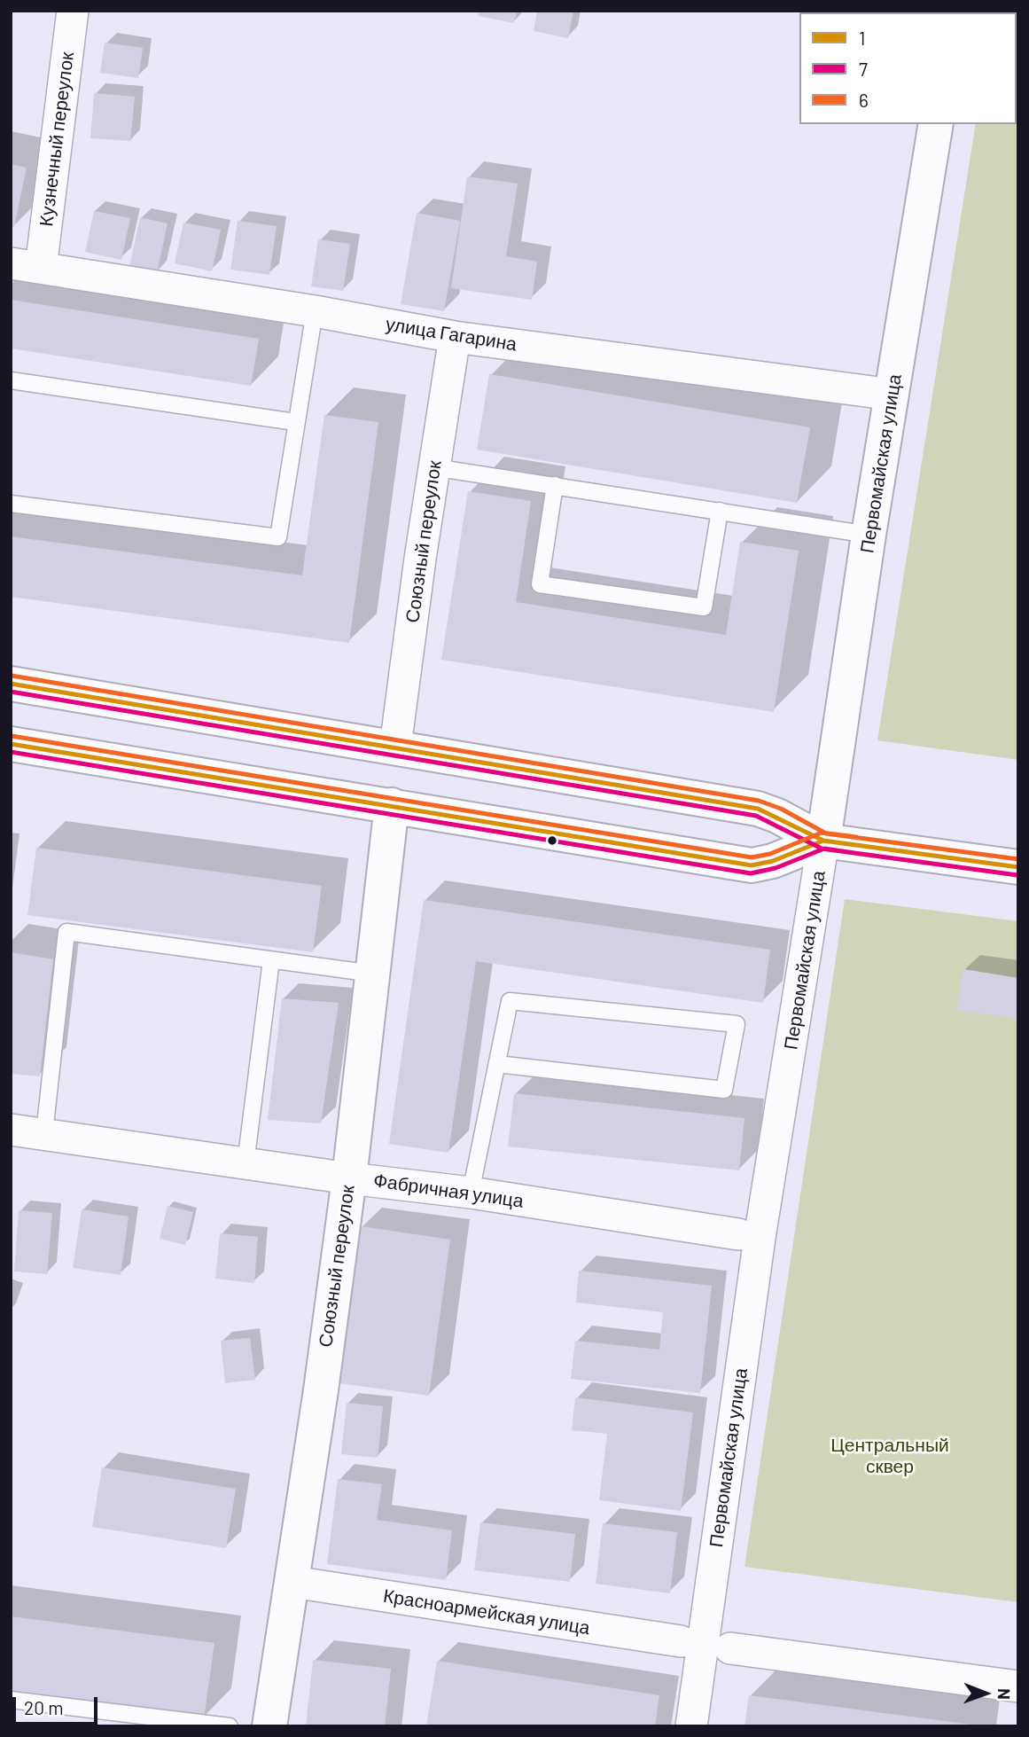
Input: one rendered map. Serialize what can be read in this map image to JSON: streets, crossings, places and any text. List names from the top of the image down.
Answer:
{
  "streets": {
    "main road": ["Первомайская улица", "Союзный переулок"],
    "street": [
      "Кузнечный переулок",
      "улица Гагарина",
      "Фабричная улица",
      "Красноармейская улица"
    ]
  },
  "crossings": [
    ["Кузнечный переулок", "улица Гагарина"],
    ["улица Гагарина", "Первомайская улица"],
    ["улица Гагарина", "Союзный переулок"],
    ["Союзный переулок", "Фабричная улица"],
    ["Союзный переулок", "Красноармейская улица"]
  ],
  "parks": ["Центральный сквер"],
  "lines": ["transit line 6", "transit line 1", "transit line 7"],
  "legend": ["1", "7", "6"],
  "scale_bar": "20 m",
  "north": "right"
}
